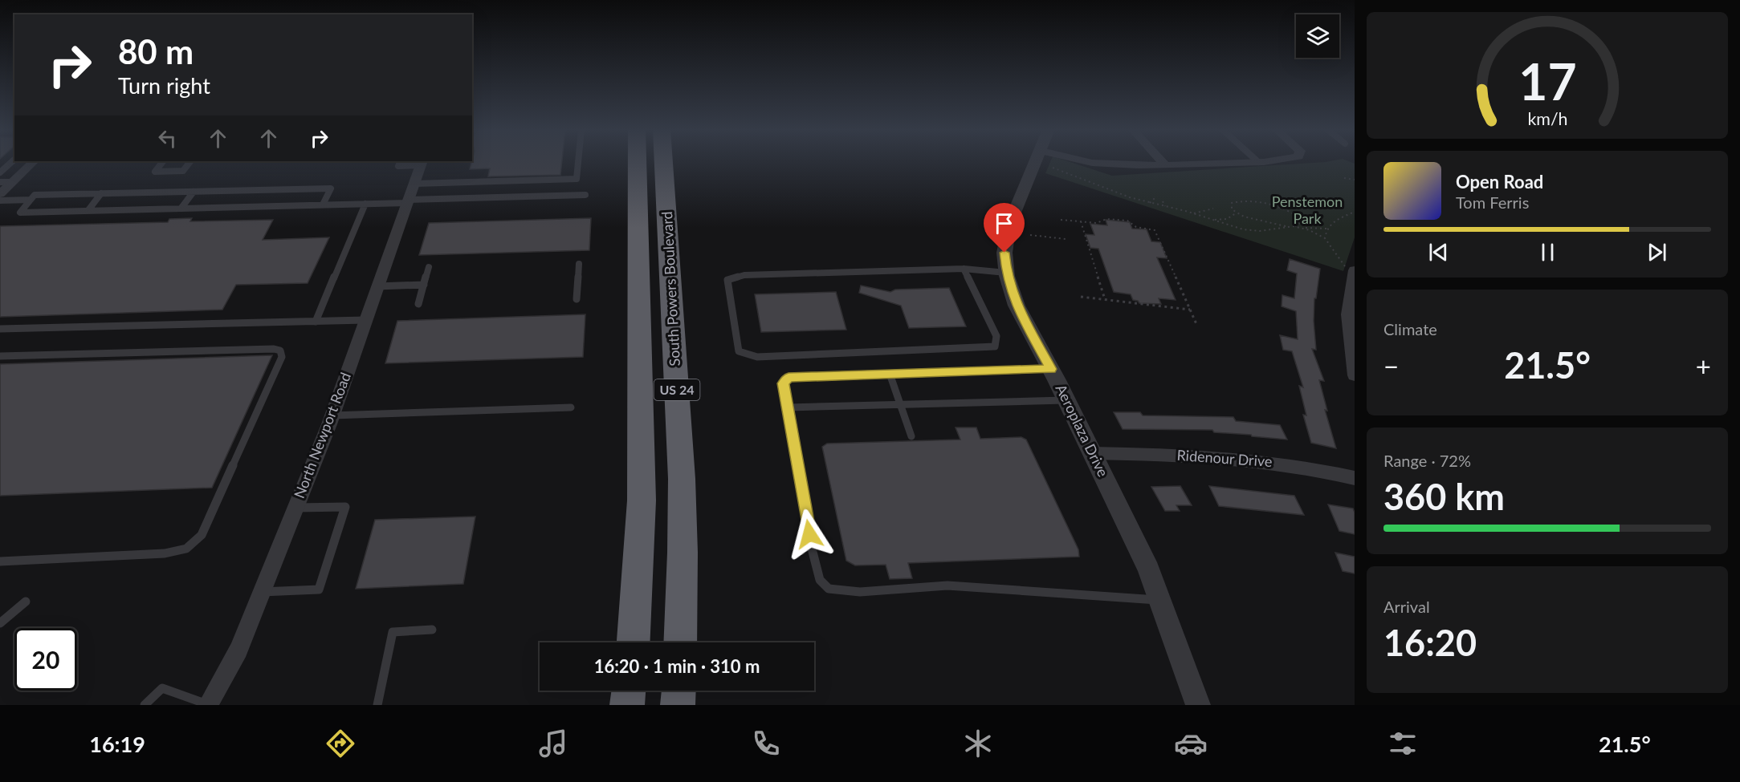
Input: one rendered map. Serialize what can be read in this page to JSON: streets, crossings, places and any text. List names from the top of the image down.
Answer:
{
  "streets": {
    "highway": ["South Powers Boulevard", "US 24"],
    "street": ["Aeroplaza Drive", "North Newport Road", "Ridenour Drive"]
  },
  "crossings": [
    ["Aeroplaza Drive", "Ridenour Drive"]
  ],
  "parks": ["Penstemon Park"],
  "page": {
    "turn": ["80 m", "Turn right"],
    "song": ["Open Road", "Tom Ferris"],
    "tile": [
      "Climate",
      ["Range · 72%", "360 km"],
      ["Arrival", "16:20"]
    ],
    "heat": ["−", "21.5°", "+"],
    "limit": "20",
    "trip": "16:20 · 1 min · 310 m",
    "tabs": ["16:19", "21.5°"],
    "gauge": ["17", "km/h"]
  }
}
